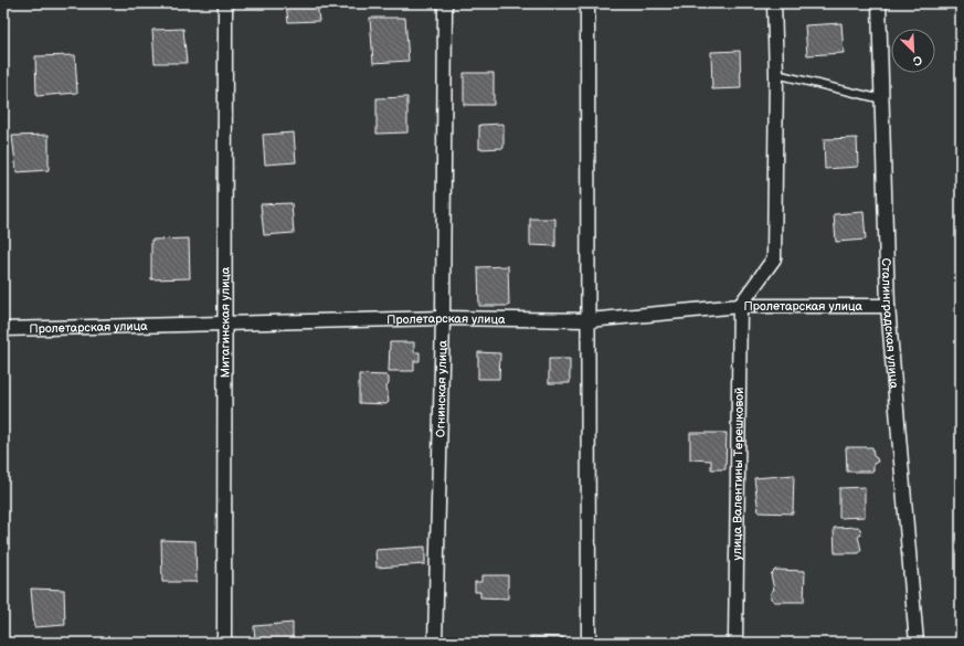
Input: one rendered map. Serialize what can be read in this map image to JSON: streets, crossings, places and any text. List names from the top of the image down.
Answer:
{
  "streets": {
    "street": [
      "Пролетарская улица",
      "Митагинская улица",
      "Сталинградская улица",
      "Огнинская улица",
      "улица Валентины Терешковой"
    ]
  },
  "crossings": [
    ["Пролетарская улица", "Митагинская улица"],
    ["Пролетарская улица", "Сталинградская улица"],
    ["Пролетарская улица", "Огнинская улица"],
    ["Пролетарская улица", "улица Валентины Терешковой"]
  ],
  "north": "bottom right"
}
